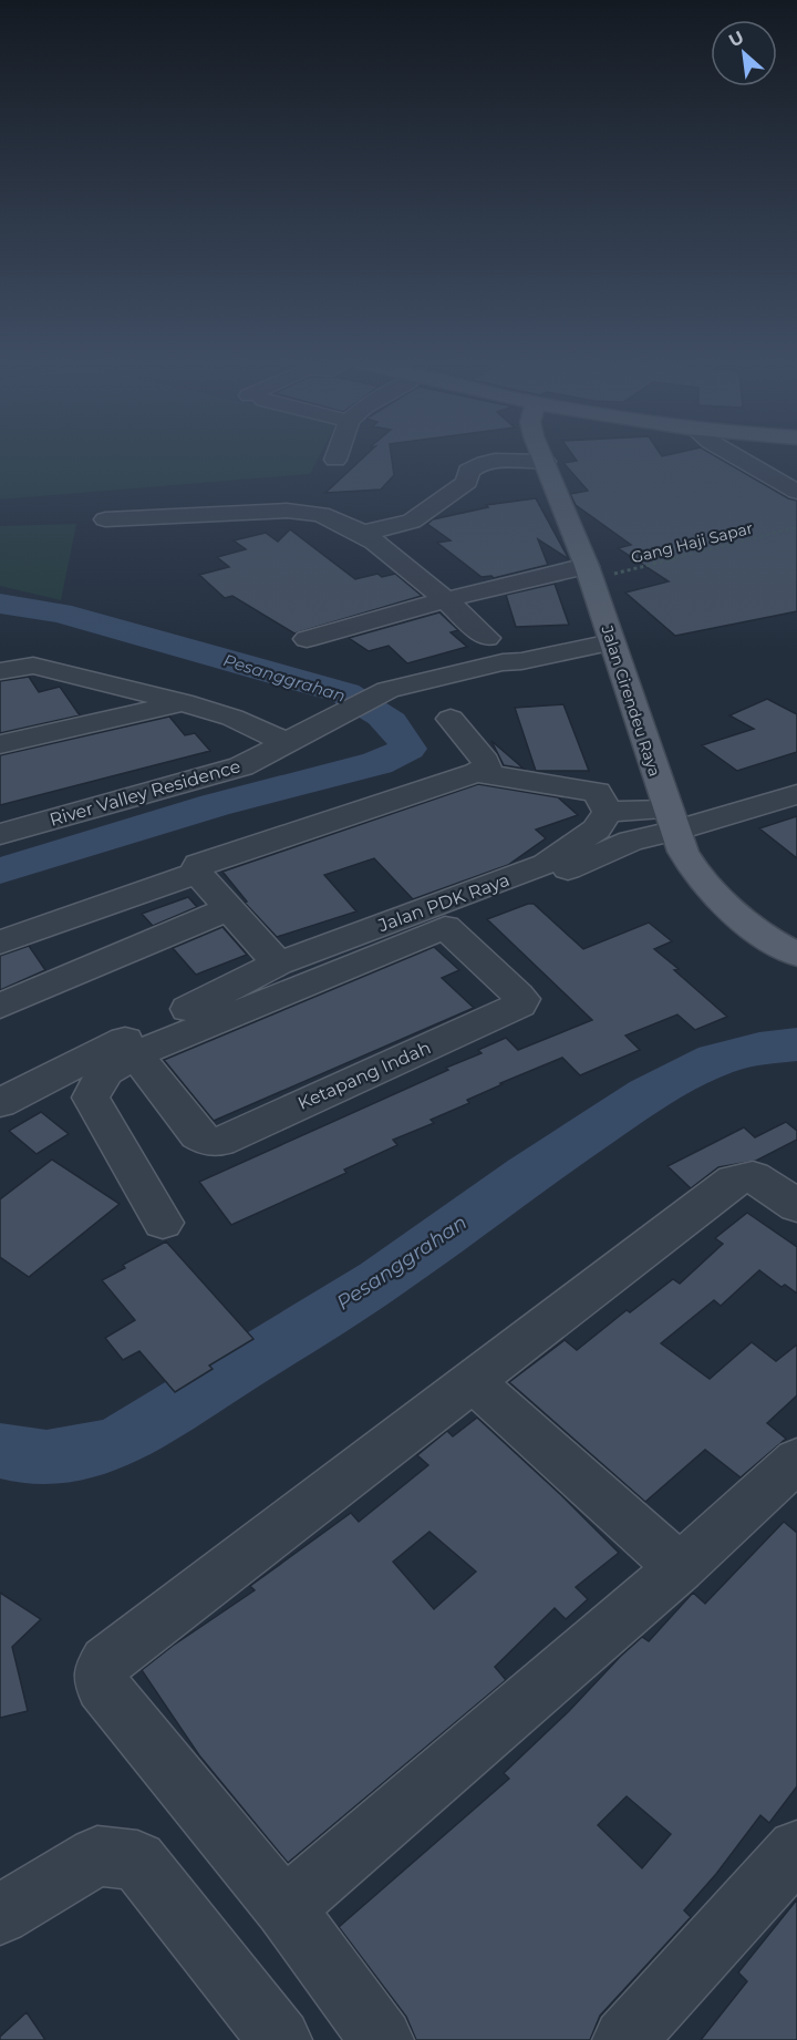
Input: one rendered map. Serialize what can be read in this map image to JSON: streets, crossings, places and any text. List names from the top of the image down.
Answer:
{
  "streets": {
    "main road": ["Jalan Cirendeu Raya"],
    "street": ["River Valley Residence", "Jalan PDK Raya", "Ketapang Indah"],
    "path": ["Gang Haji Sapar"]
  },
  "crossings": [
    ["Gang Haji Sapar", "Jalan Cirendeu Raya"],
    ["Jalan Cirendeu Raya", "River Valley Residence"]
  ],
  "water": ["Pesanggrahan"],
  "north": "top left"
}
